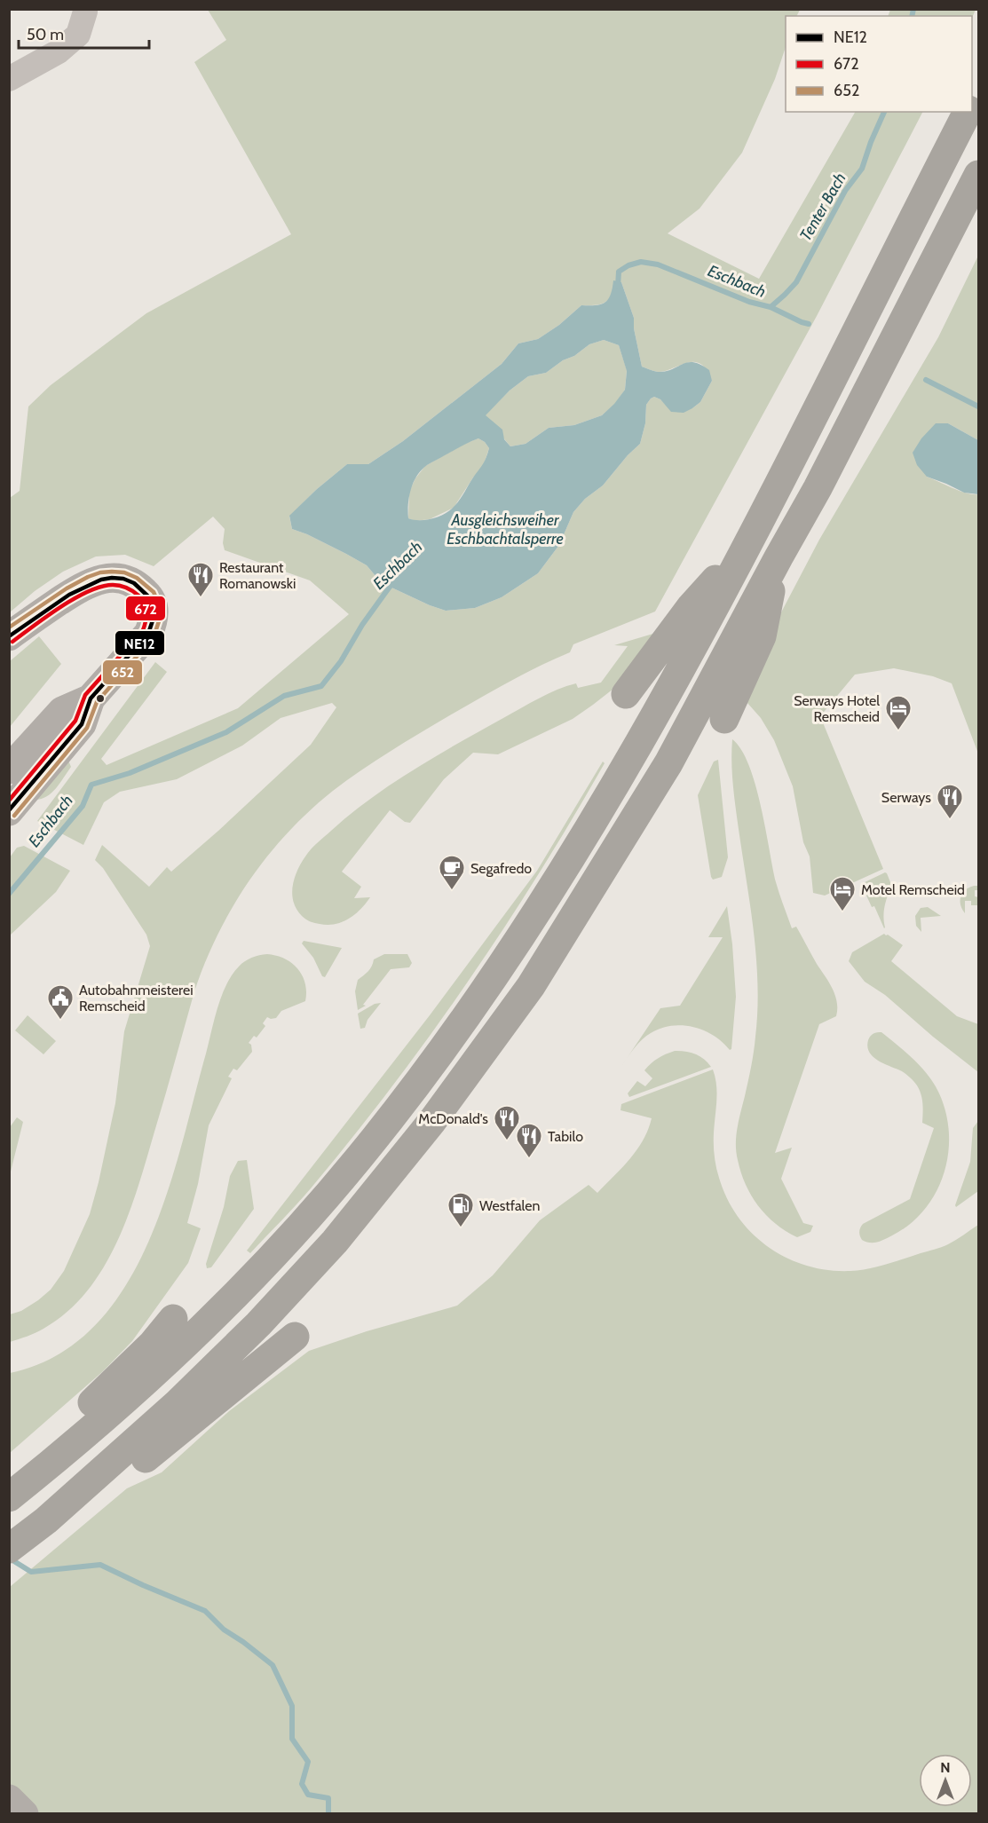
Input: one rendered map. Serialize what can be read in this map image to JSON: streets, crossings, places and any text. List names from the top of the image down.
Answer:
{
  "water": ["Tenter Bach", "Eschbach", "Ausgleichsweiher Eschbachtalsperre"],
  "places": {
    "restaurant": [
      "Restaurant Romanowski",
      "Serways",
      "McDonald's",
      "Tabilo"
    ],
    "hotel": ["Serways Hotel Remscheid", "Motel Remscheid"],
    "cafe": ["Segafredo"],
    "public building": ["Autobahnmeisterei Remscheid"],
    "fuel station": ["Westfalen"]
  },
  "lines": ["transit line 652", "transit line NE12", "transit line 672"],
  "legend": ["NE12", "672", "652"],
  "scale_bar": "50 m",
  "north": "top"
}
